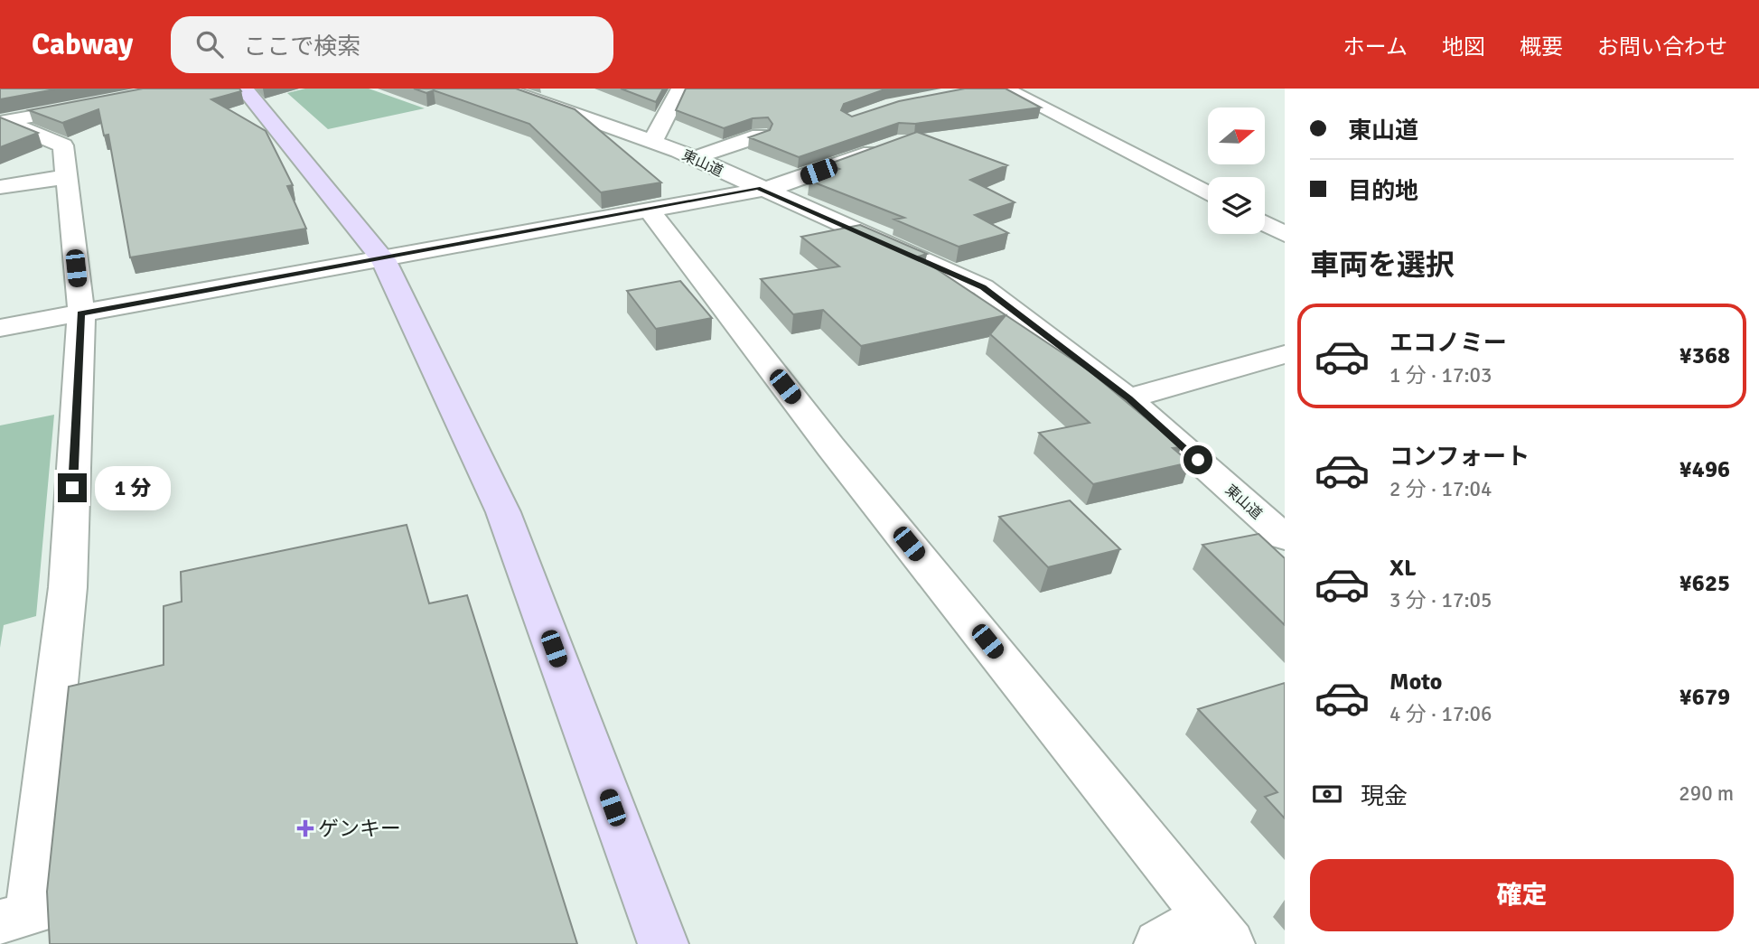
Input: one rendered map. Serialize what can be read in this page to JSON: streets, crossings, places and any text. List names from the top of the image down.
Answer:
{
  "streets": {
    "street": ["東山道"]
  },
  "places": {
    "health": ["ゲンキー"]
  },
  "north": "right",
  "page": {
    "header": "Cabway",
    "search": "ここで検索",
    "nav": [
      "ホーム",
      "地図",
      "概要",
      "お問い合わせ"
    ],
    "banner": ["東山道", "目的地"],
    "heading": "車両を選択",
    "list": [
      {
        "name": "エコノミー",
        "note": "1 分 · 17:03",
        "value": "¥368"
      },
      {
        "name": "コンフォート",
        "note": "2 分 · 17:04",
        "value": "¥496"
      },
      {
        "name": "XL",
        "note": "3 分 · 17:05",
        "value": "¥625"
      },
      {
        "name": "Moto",
        "note": "4 分 · 17:06",
        "value": "¥679"
      }
    ],
    "bubble": "1 分",
    "pay": ["現金", "290 m"],
    "buttons": "確定"
  }
}
